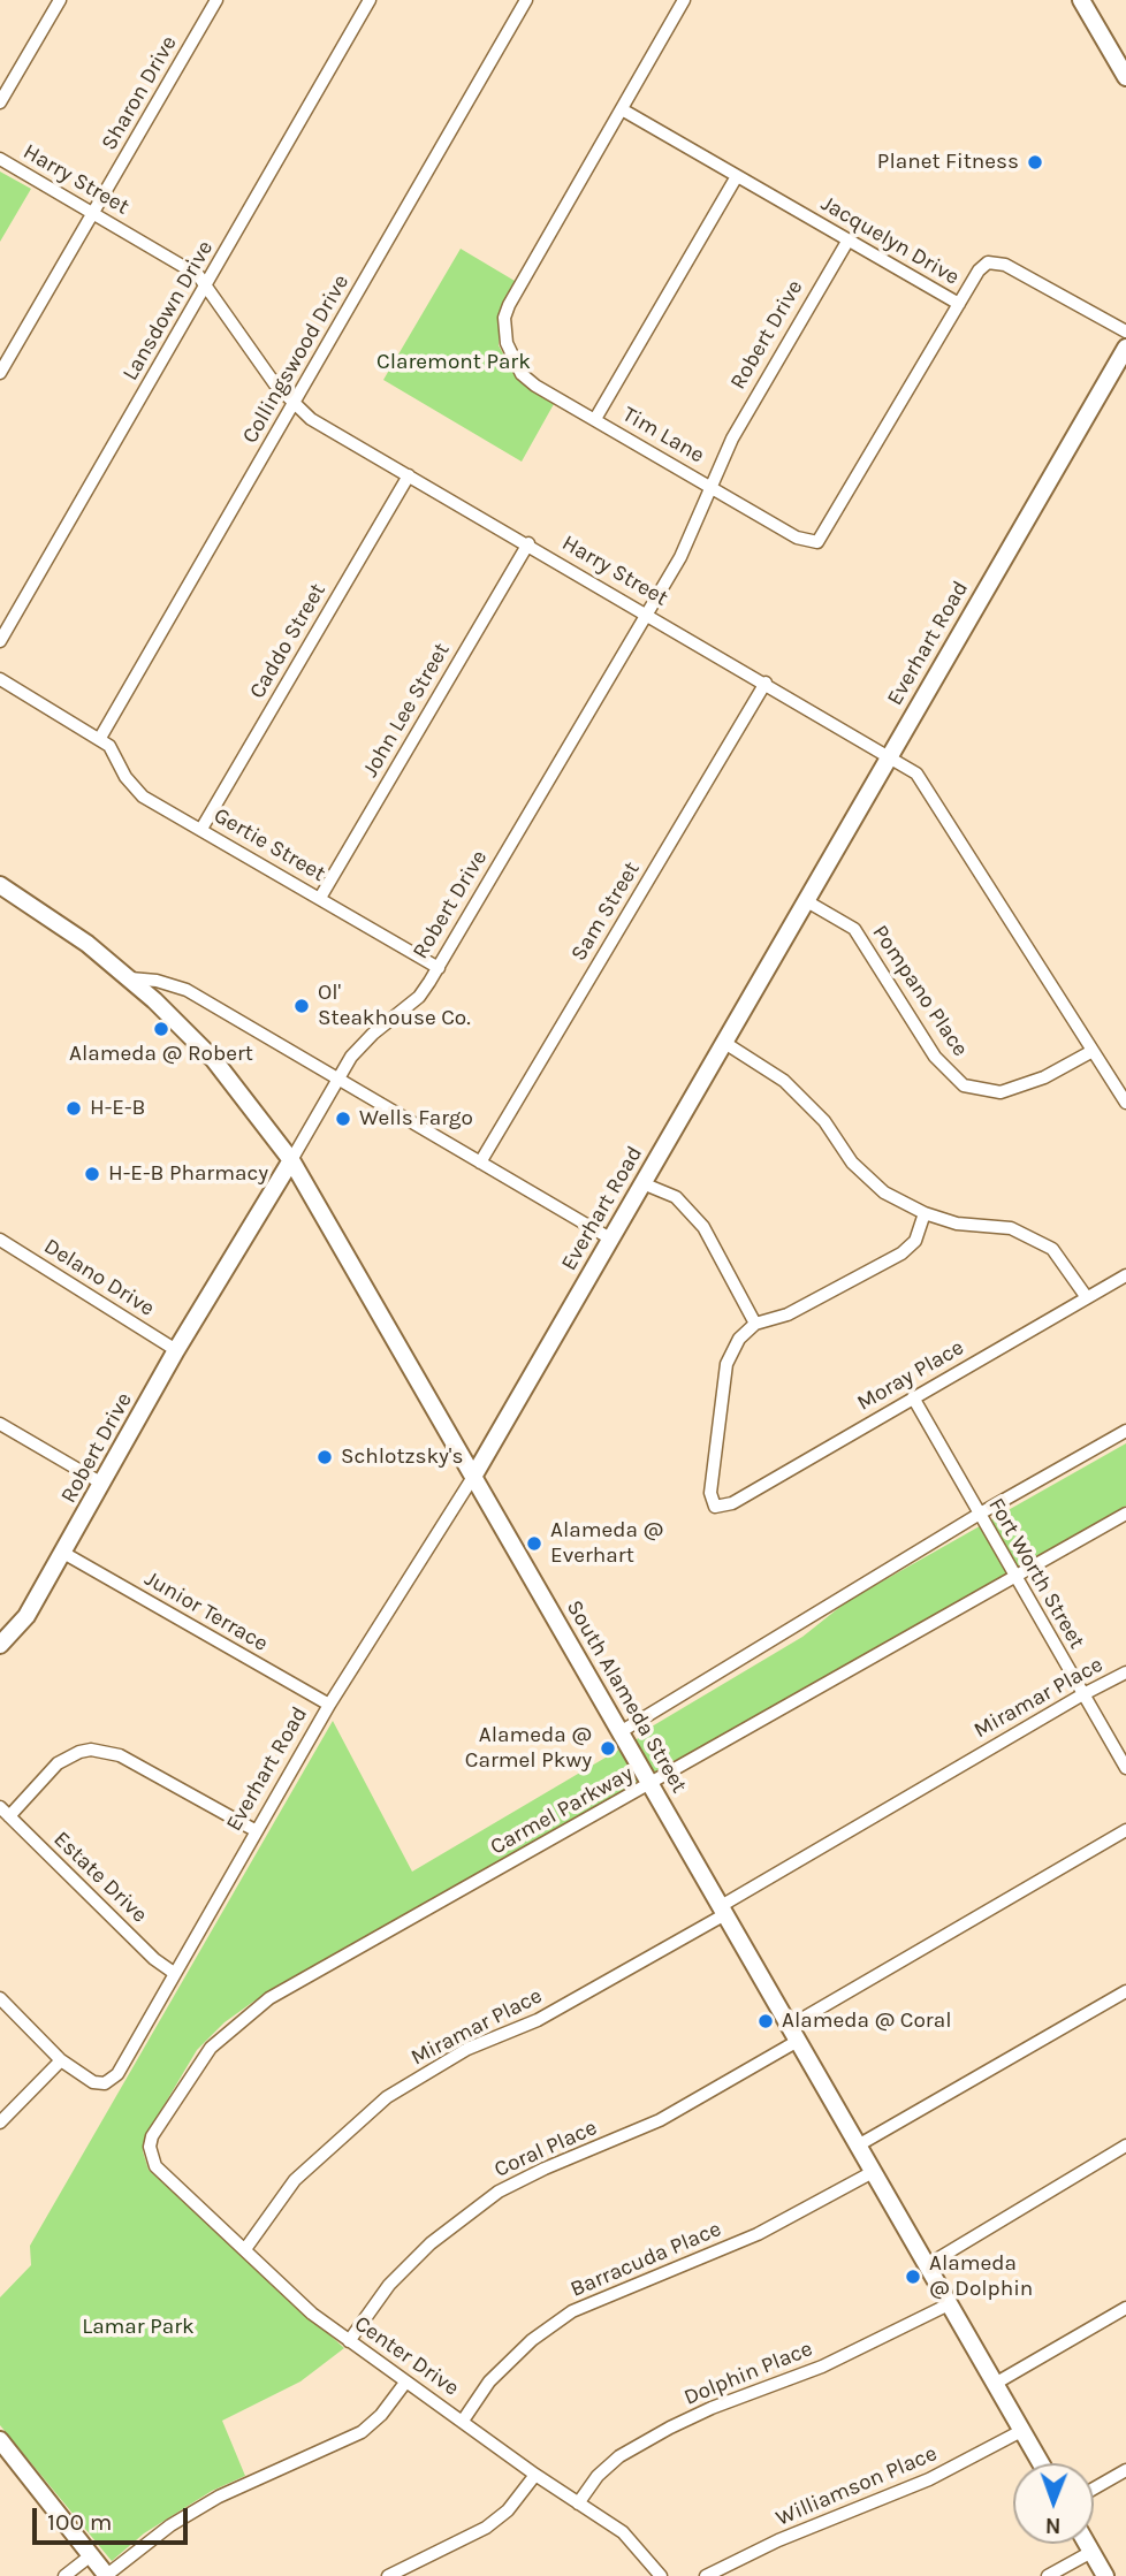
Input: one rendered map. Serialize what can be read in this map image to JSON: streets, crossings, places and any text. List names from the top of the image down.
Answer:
{
  "streets": {
    "main road": ["Robert Drive", "Everhart Road", "South Alameda Street"],
    "street": [
      "Sharon Drive",
      "Harry Street",
      "Jacquelyn Drive",
      "Lansdown Drive",
      "Collingswood Drive",
      "Tim Lane",
      "Caddo Street",
      "John Lee Street",
      "Gertie Street",
      "Sam Street",
      "Pompano Place",
      "Delano Drive",
      "Moray Place",
      "Fort Worth Street",
      "Junior Terrace",
      "Miramar Place",
      "Carmel Parkway",
      "Estate Drive",
      "Coral Place",
      "Barracuda Place",
      "Center Drive",
      "Dolphin Place",
      "Williamson Place"
    ]
  },
  "crossings": [
    ["Sharon Drive", "Harry Street"],
    ["Harry Street", "Lansdown Drive"],
    ["Harry Street", "Robert Drive"],
    ["Harry Street", "Collingswood Drive"],
    ["Harry Street", "Caddo Street"],
    ["Harry Street", "Everhart Road"],
    ["Harry Street", "John Lee Street"],
    ["Harry Street", "Sam Street"],
    ["Harry Street", "Pompano Place"],
    ["Jacquelyn Drive", "Robert Drive"],
    ["Jacquelyn Drive", "Tim Lane"],
    ["Robert Drive", "Tim Lane"],
    ["Robert Drive", "Gertie Street"],
    ["Robert Drive", "Delano Drive"],
    ["Robert Drive", "Junior Terrace"],
    ["Robert Drive", "South Alameda Street"],
    ["Collingswood Drive", "Gertie Street"],
    ["Caddo Street", "Gertie Street"],
    ["Everhart Road", "Pompano Place"],
    ["Everhart Road", "Junior Terrace"],
    ["Everhart Road", "South Alameda Street"],
    ["Everhart Road", "Estate Drive"],
    ["John Lee Street", "Gertie Street"],
    ["Moray Place", "Fort Worth Street"],
    ["Fort Worth Street", "Miramar Place"],
    ["Fort Worth Street", "Carmel Parkway"],
    ["South Alameda Street", "Miramar Place"],
    ["South Alameda Street", "Carmel Parkway"],
    ["South Alameda Street", "Coral Place"],
    ["South Alameda Street", "Barracuda Place"],
    ["South Alameda Street", "Dolphin Place"],
    ["South Alameda Street", "Williamson Place"],
    ["Miramar Place", "Center Drive"],
    ["Carmel Parkway", "Center Drive"],
    ["Coral Place", "Center Drive"],
    ["Barracuda Place", "Center Drive"],
    ["Center Drive", "Dolphin Place"]
  ],
  "parks": ["Claremont Park", "Lamar Park"],
  "places": [
    "Planet Fitness",
    "Ol' Steakhouse Co.",
    "Alameda @ Robert",
    "H-E-B",
    "Wells Fargo",
    "H-E-B Pharmacy",
    "Schlotzsky's",
    "Alameda @ Everhart",
    "Alameda @ Carmel Pkwy",
    "Alameda @ Coral",
    "Alameda @ Dolphin"
  ],
  "scale_bar": "100 m",
  "north": "bottom"
}
